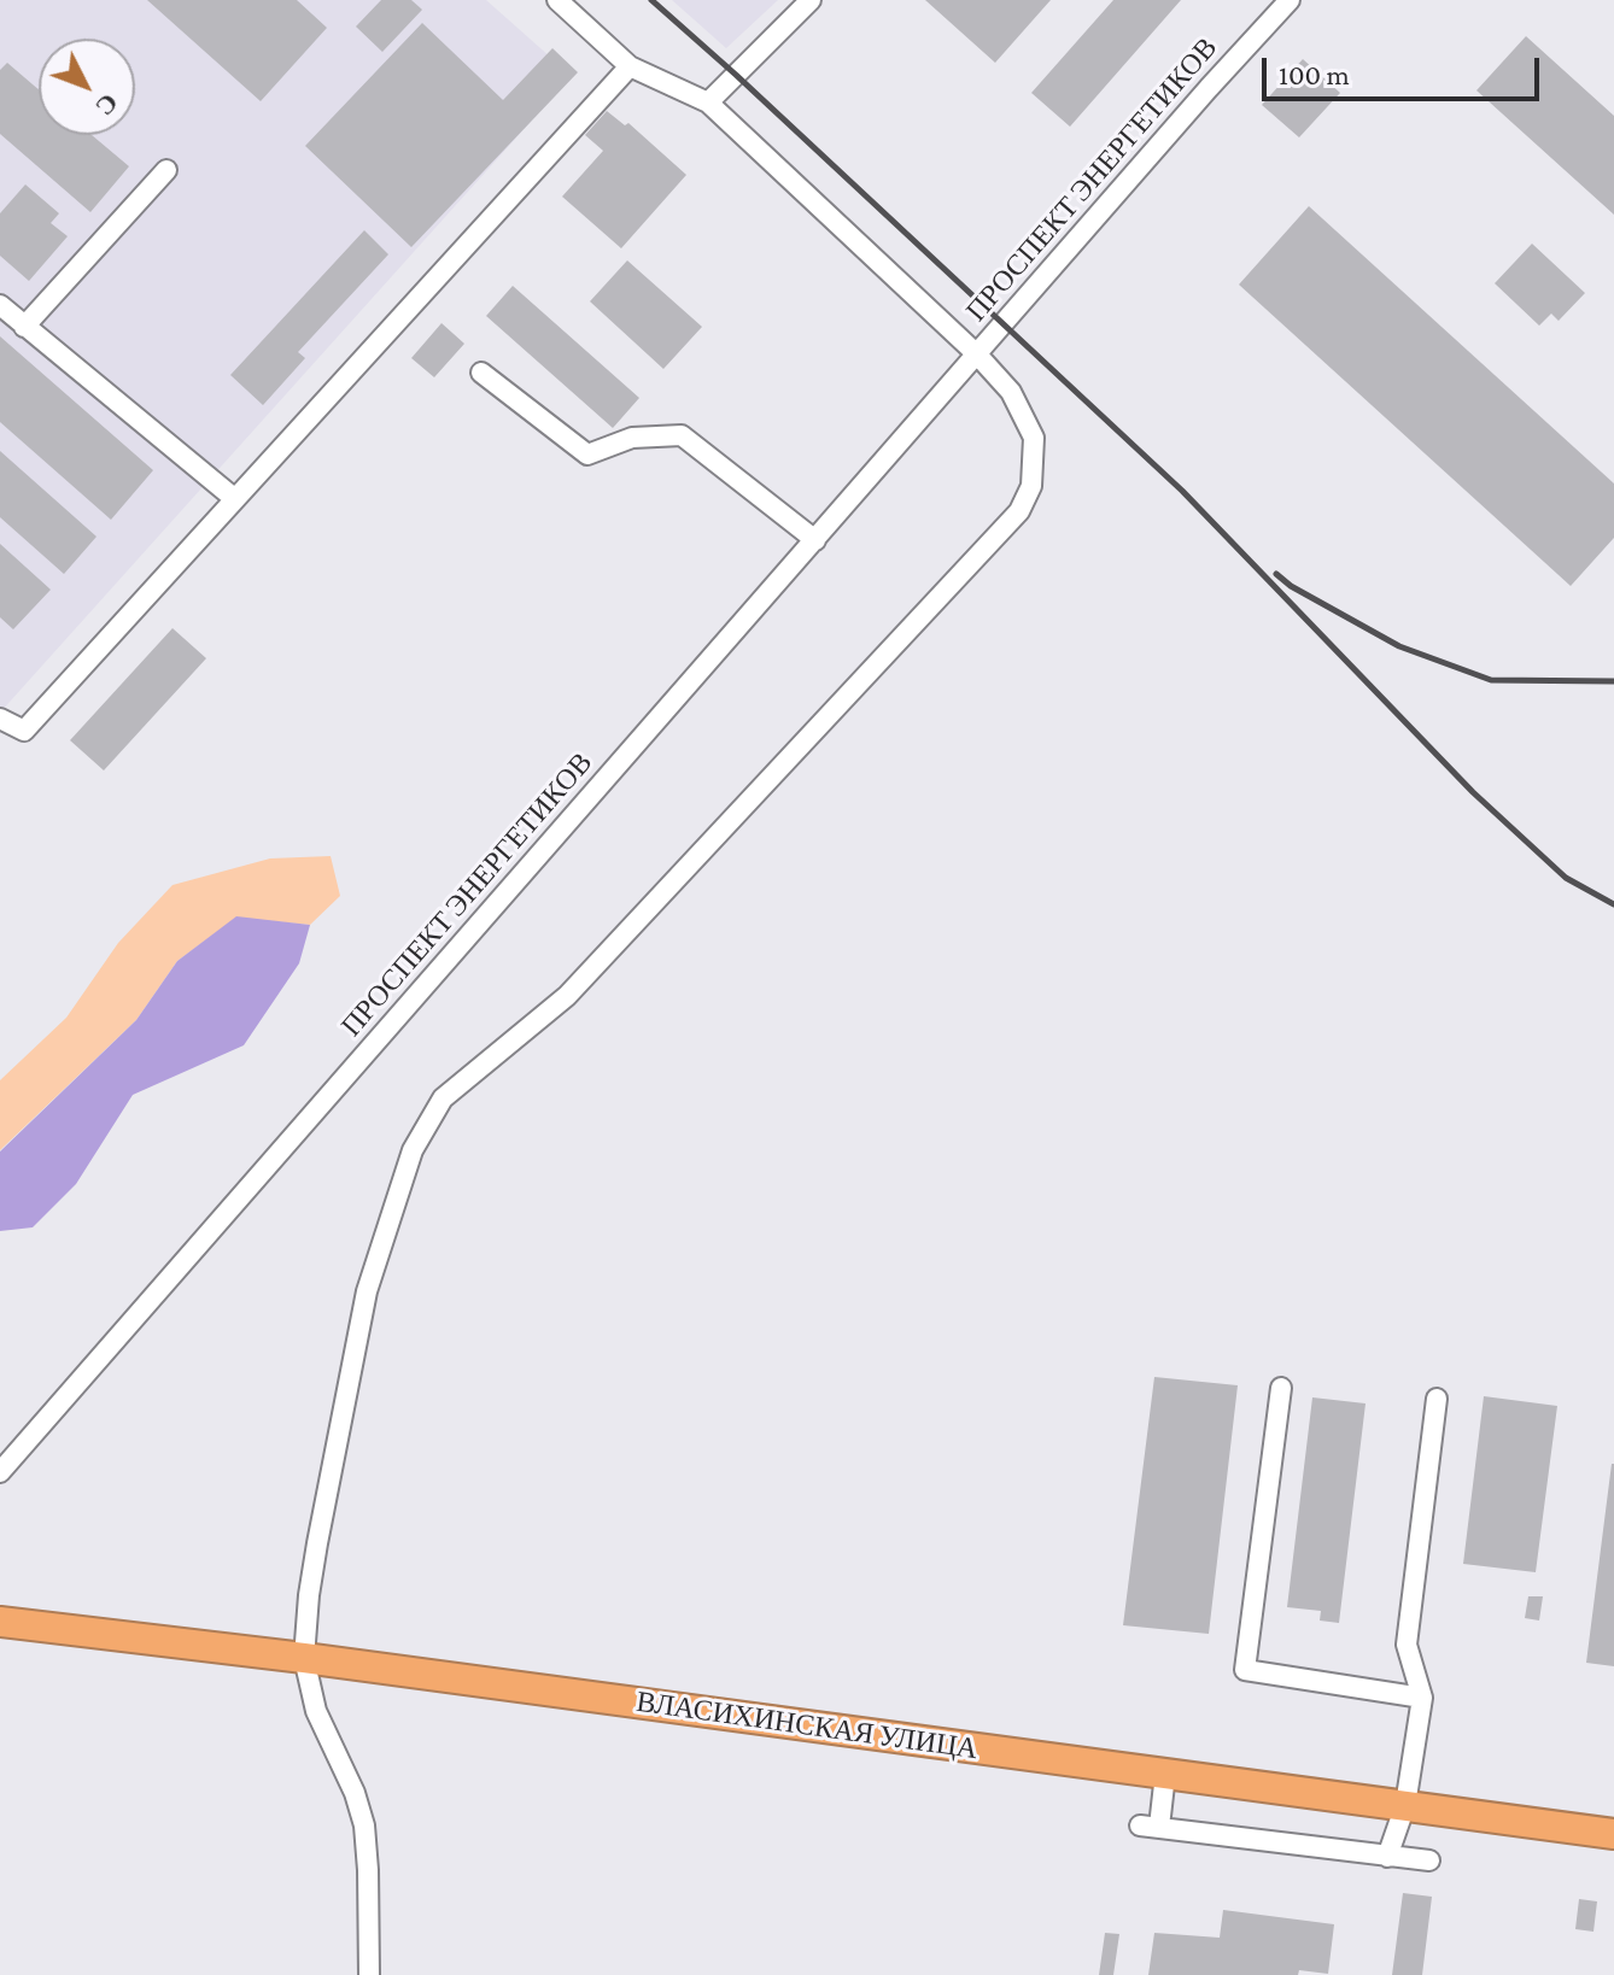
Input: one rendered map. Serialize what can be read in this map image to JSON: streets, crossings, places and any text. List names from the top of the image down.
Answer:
{
  "streets": {
    "highway": ["ВЛАСИХИНСКАЯ УЛИЦА"],
    "street": ["ПРОСПЕКТ ЭНЕРГЕТИКОВ"]
  },
  "scale_bar": "100 m",
  "north": "bottom right"
}
